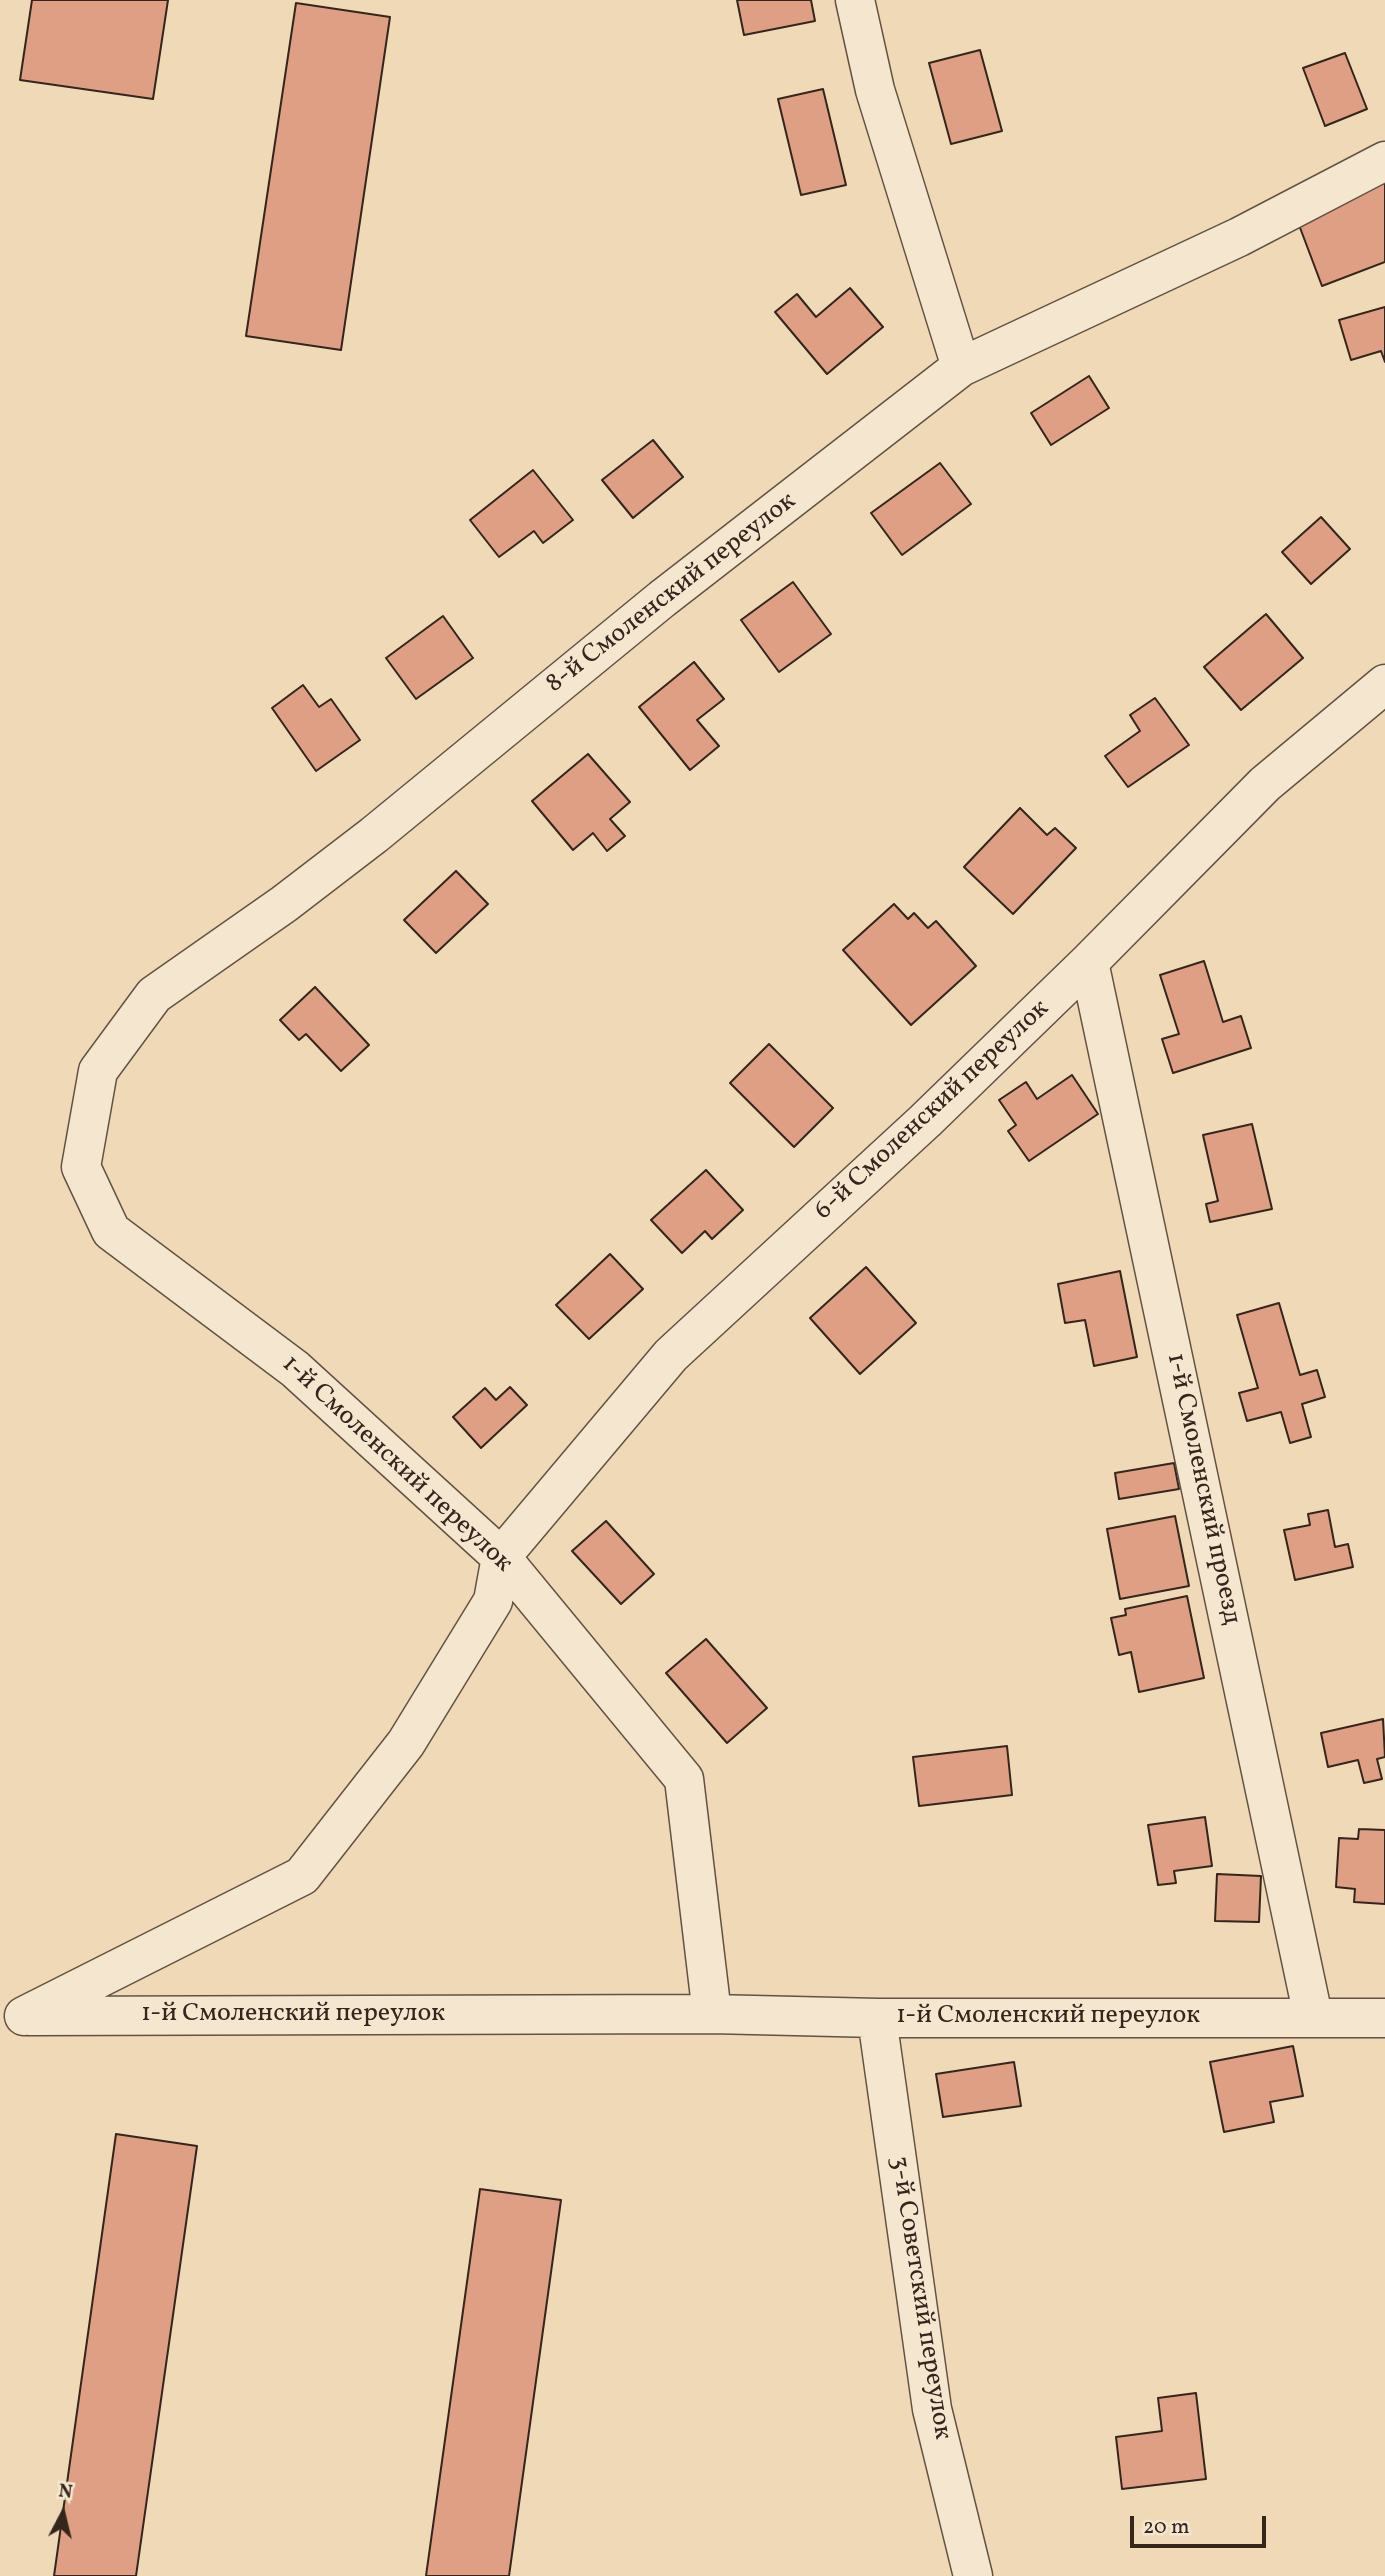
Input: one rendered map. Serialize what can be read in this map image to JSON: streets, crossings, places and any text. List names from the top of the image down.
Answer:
{
  "streets": {
    "street": [
      "8-й Смоленский переулок",
      "6-й Смоленский переулок",
      "1-й Смоленский переулок",
      "1-й Смоленский проезд",
      "3-й Советский переулок"
    ]
  },
  "crossings": [
    ["8-й Смоленский переулок", "1-й Смоленский переулок"],
    ["6-й Смоленский переулок", "1-й Смоленский переулок"],
    ["6-й Смоленский переулок", "1-й Смоленский проезд"],
    ["1-й Смоленский переулок", "1-й Смоленский проезд"],
    ["1-й Смоленский переулок", "3-й Советский переулок"]
  ],
  "scale_bar": "20 m",
  "north": "top"
}
